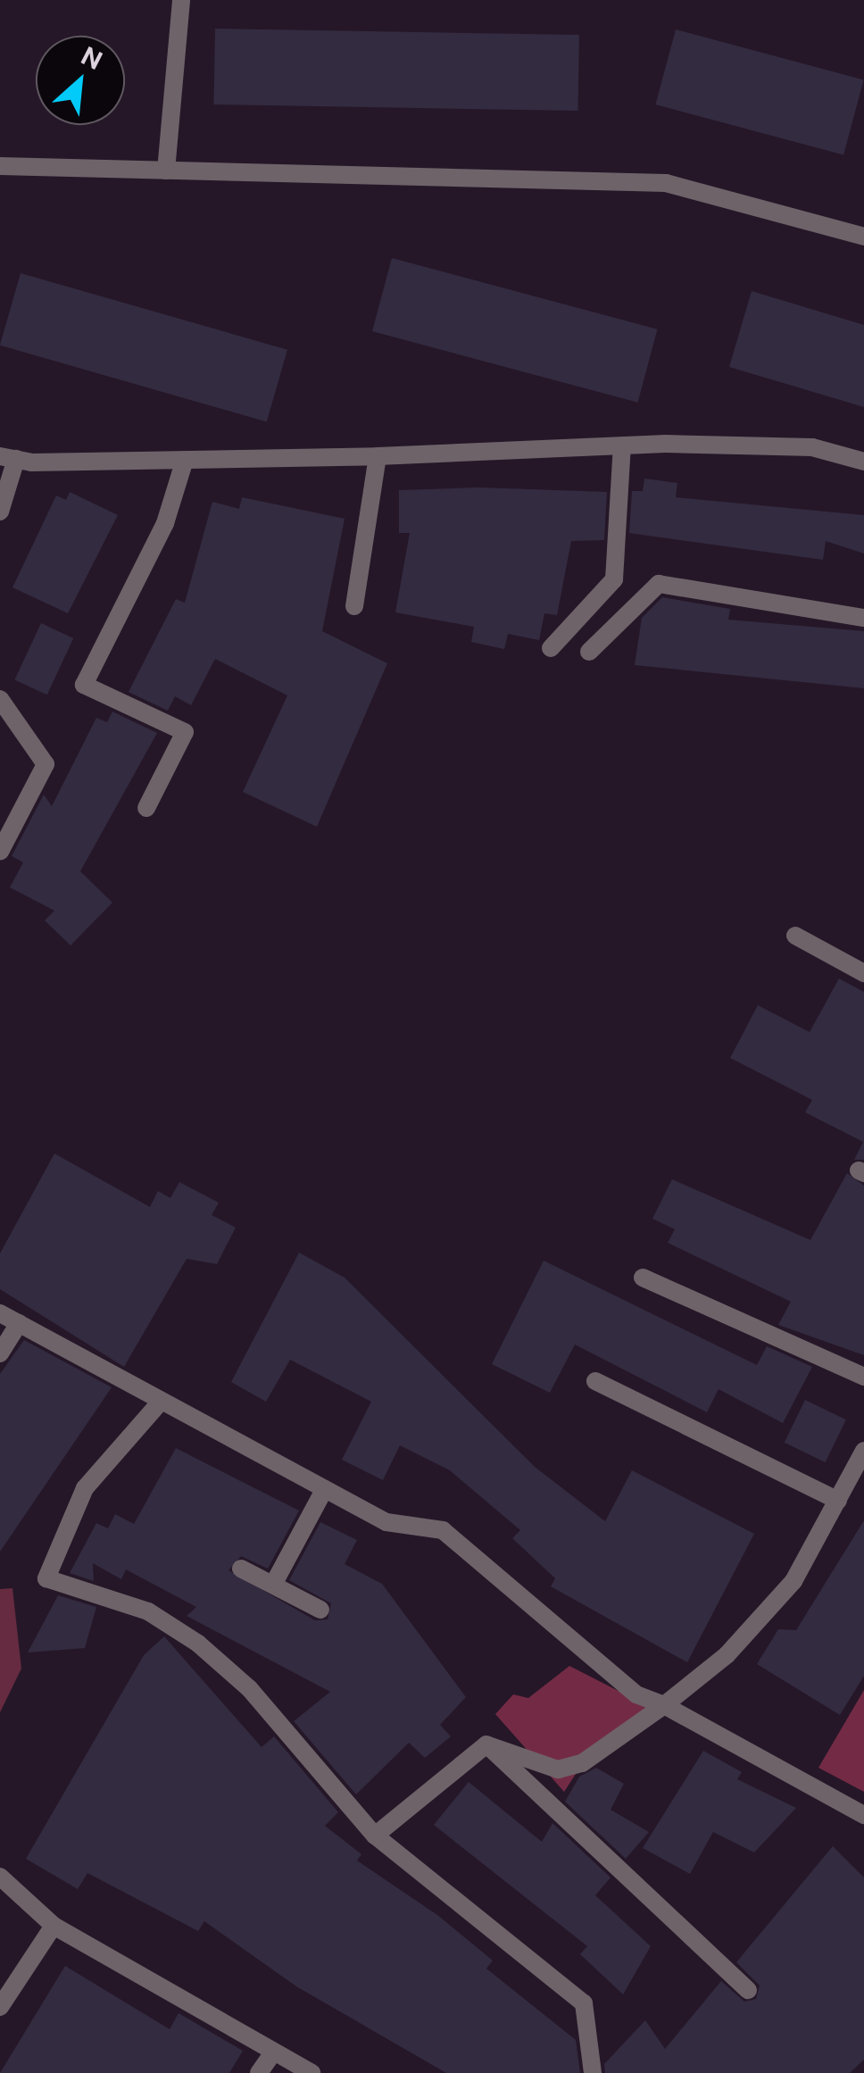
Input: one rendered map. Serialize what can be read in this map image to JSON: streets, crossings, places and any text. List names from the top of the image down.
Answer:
{
  "north": "top right"
}
